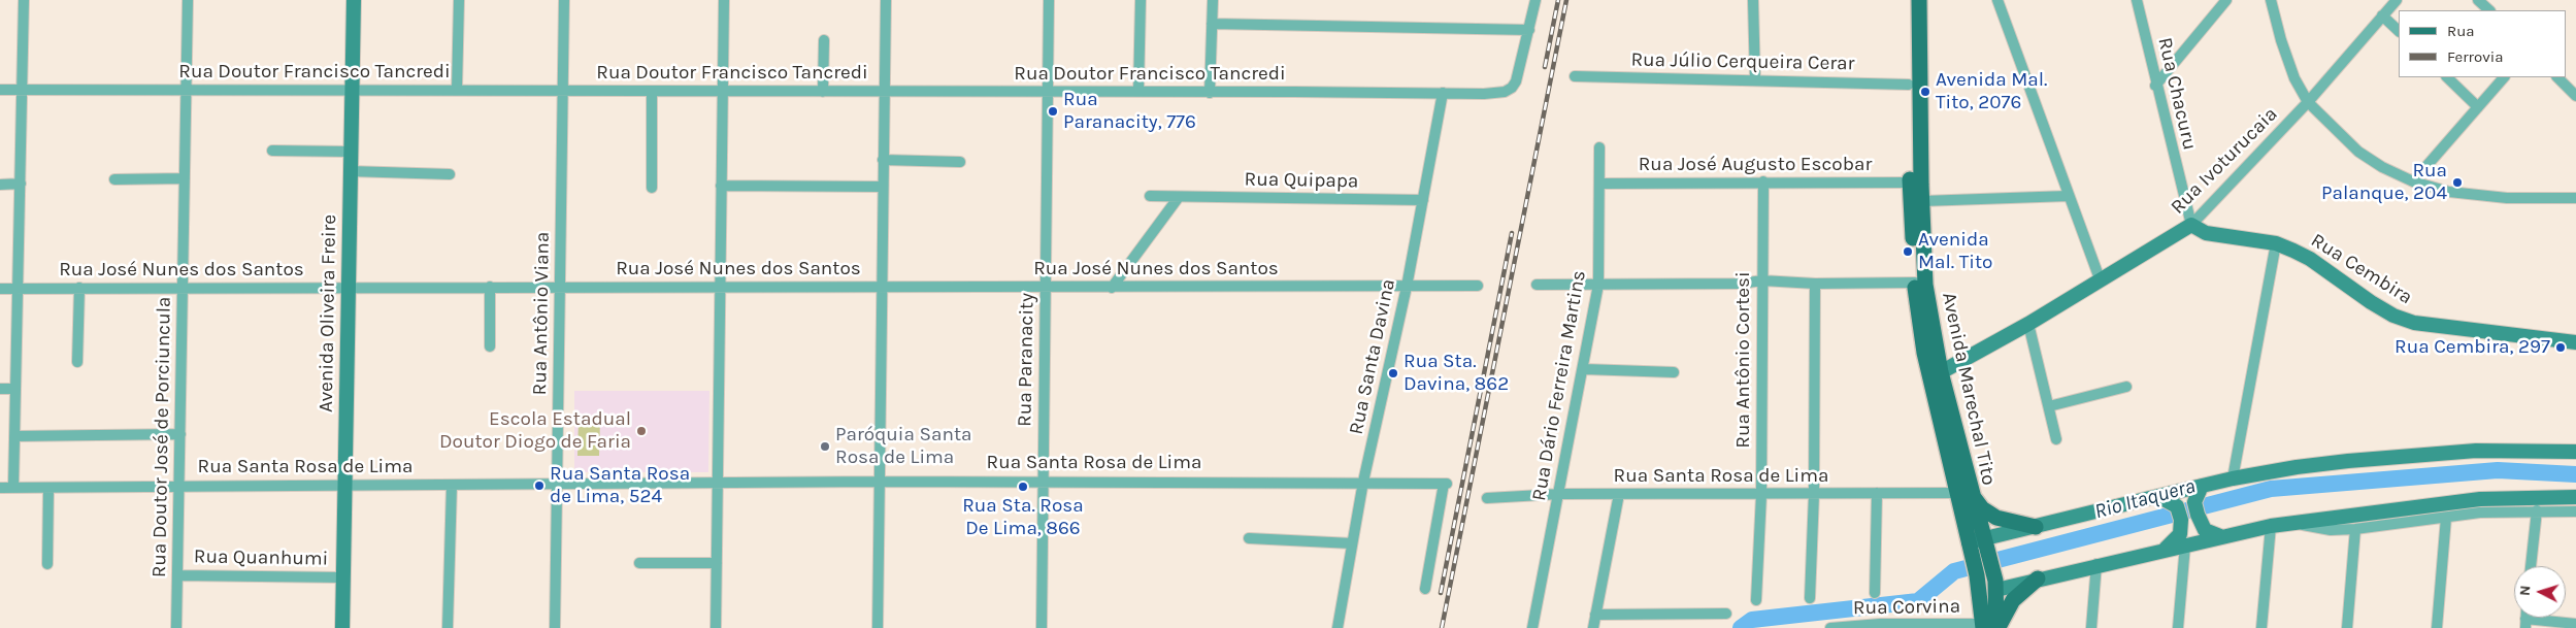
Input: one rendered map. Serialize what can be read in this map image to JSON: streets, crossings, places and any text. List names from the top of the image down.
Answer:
{
  "streets": {
    "main road": ["Avenida Marechal Tito"],
    "street": [
      "Rua Júlio Cerqueira Cerar",
      "Rua Doutor Francisco Tancredi",
      "Rua Chacuru",
      "Rua Ivoturucaia",
      "Rua José Augusto Escobar",
      "Rua Quipapa",
      "Rua José Nunes dos Santos",
      "Rua Cembira",
      "Avenida Oliveira Freire",
      "Rua Antônio Viana",
      "Rua Santa Davina",
      "Rua Paranacity",
      "Rua Antônio Cortesi",
      "Rua Dário Ferreira Martins",
      "Rua Doutor José de Porciuncula",
      "Rua Santa Rosa de Lima",
      "Rua Quanhumi",
      "Rua Corvina"
    ]
  },
  "crossings": [
    ["Rua Júlio Cerqueira Cerar", "Avenida Marechal Tito"],
    ["Rua Doutor Francisco Tancredi", "Avenida Oliveira Freire"],
    ["Rua Doutor Francisco Tancredi", "Rua Antônio Viana"],
    ["Rua Doutor Francisco Tancredi", "Rua Santa Davina"],
    ["Rua Doutor Francisco Tancredi", "Rua Paranacity"],
    ["Rua Doutor Francisco Tancredi", "Rua Doutor José de Porciuncula"],
    ["Rua Chacuru", "Rua Ivoturucaia"],
    ["Rua Chacuru", "Rua Cembira"],
    ["Rua Ivoturucaia", "Rua Cembira"],
    ["Rua Ivoturucaia", "Avenida Marechal Tito"],
    ["Rua José Augusto Escobar", "Rua Antônio Cortesi"],
    ["Rua José Augusto Escobar", "Rua Dário Ferreira Martins"],
    ["Rua José Augusto Escobar", "Avenida Marechal Tito"],
    ["Rua Quipapa", "Rua Santa Davina"],
    ["Rua José Nunes dos Santos", "Avenida Oliveira Freire"],
    ["Rua José Nunes dos Santos", "Rua Antônio Viana"],
    ["Rua José Nunes dos Santos", "Rua Santa Davina"],
    ["Rua José Nunes dos Santos", "Rua Paranacity"],
    ["Rua José Nunes dos Santos", "Rua Doutor José de Porciuncula"],
    ["Avenida Oliveira Freire", "Rua Santa Rosa de Lima"],
    ["Avenida Oliveira Freire", "Rua Quanhumi"],
    ["Rua Antônio Viana", "Rua Santa Rosa de Lima"],
    ["Rua Santa Davina", "Rua Santa Rosa de Lima"],
    ["Rua Paranacity", "Rua Santa Rosa de Lima"],
    ["Rua Antônio Cortesi", "Rua Santa Rosa de Lima"],
    ["Rua Dário Ferreira Martins", "Rua Santa Rosa de Lima"],
    ["Avenida Marechal Tito", "Rua Santa Rosa de Lima"],
    ["Avenida Marechal Tito", "Rua Corvina"],
    ["Rua Doutor José de Porciuncula", "Rua Santa Rosa de Lima"],
    ["Rua Doutor José de Porciuncula", "Rua Quanhumi"]
  ],
  "water": ["Rio Itaquera"],
  "places": [
    "Avenida Mal. Tito, 2076",
    "Rua Paranacity, 776",
    "Rua Palanque, 204",
    "Avenida Mal. Tito",
    "Rua Cembira, 297",
    "Rua Sta. Davina, 862",
    "Escola Estadual Doutor Diogo de Faria",
    "Paróquia Santa Rosa de Lima",
    "Rua Santa Rosa de Lima, 524",
    "Rua Sta. Rosa De Lima, 866"
  ],
  "legend": ["Rua", "Ferrovia"],
  "north": "left"
}
